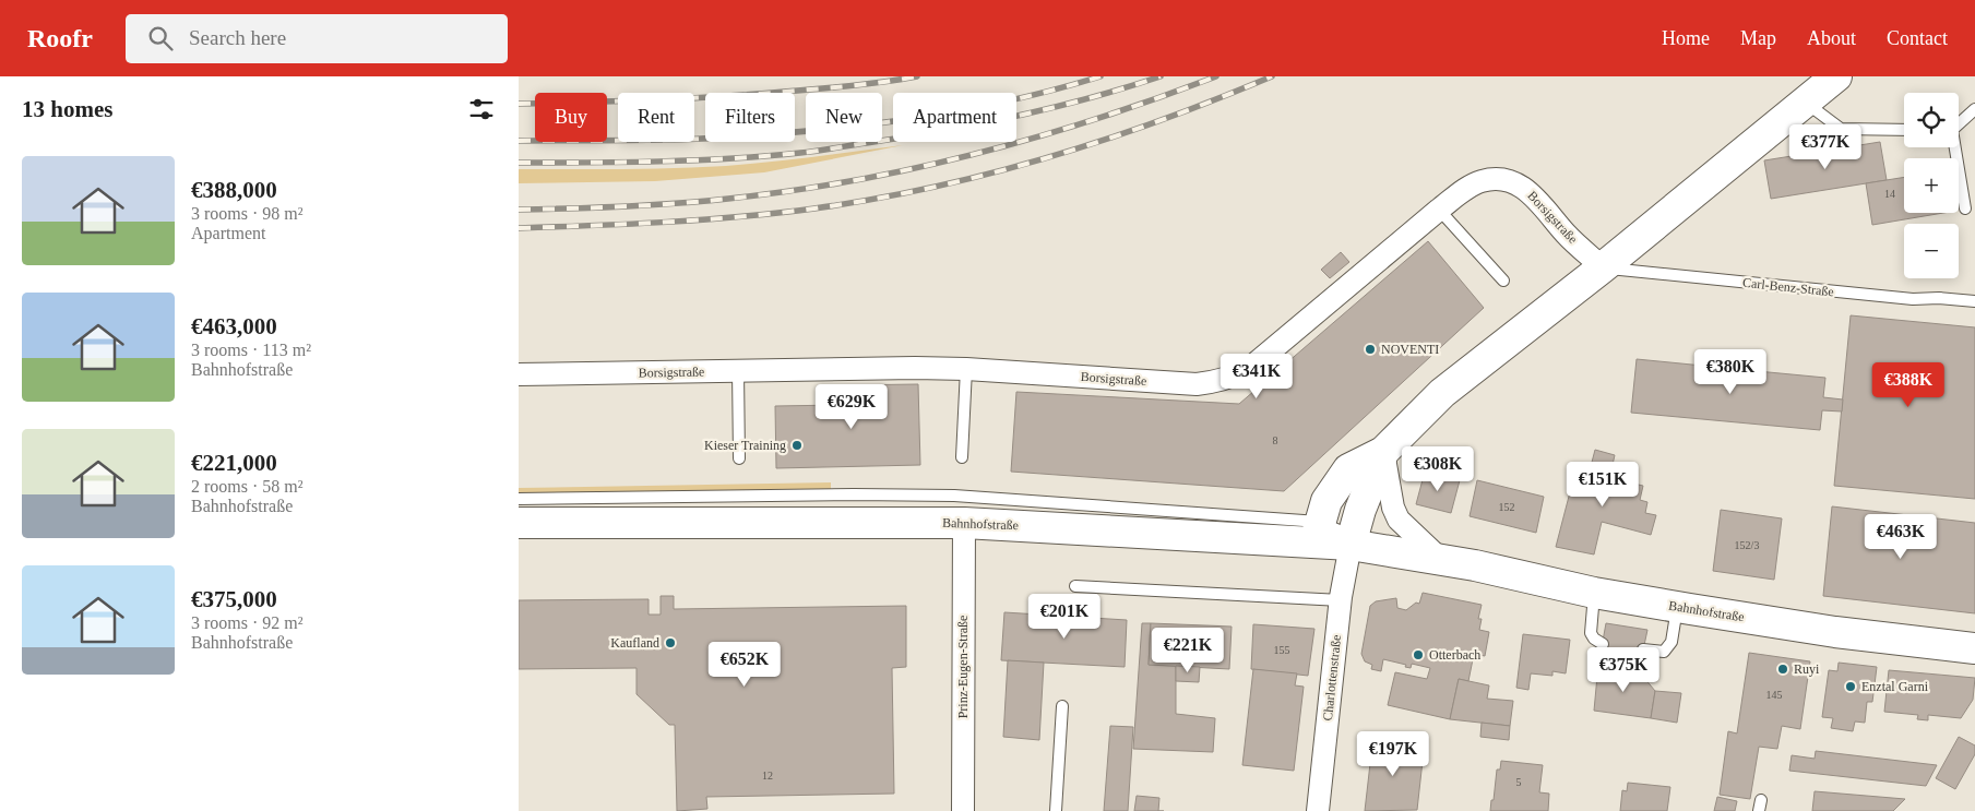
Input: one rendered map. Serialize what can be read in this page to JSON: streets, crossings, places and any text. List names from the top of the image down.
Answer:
{
  "streets": {
    "street": [
      "Borsigstraße",
      "Bahnhofstraße",
      "Prinz-Eugen-Straße",
      "Charlottenstraße"
    ],
    "lane": ["Carl-Benz-Straße"]
  },
  "crossings": [
    ["Borsigstraße", "Carl-Benz-Straße"],
    ["Bahnhofstraße", "Prinz-Eugen-Straße"],
    ["Bahnhofstraße", "Charlottenstraße"]
  ],
  "places": [
    "NOVENTI",
    "Kieser Training",
    "Kaufland",
    "Otterbach",
    "Ruyi",
    "Enztal Garni"
  ],
  "house_numbers": [
    "14",
    "8",
    "152",
    "152/3",
    "155",
    "145",
    "12",
    "5"
  ],
  "page": {
    "header": "Roofr",
    "search": "Search here",
    "nav": [
      "Home",
      "Map",
      "About",
      "Contact"
    ],
    "heading": "13 homes",
    "map_buttons": ["+", "−"],
    "chip": [
      "Buy",
      "Rent",
      "Filters",
      "New",
      "Apartment"
    ],
    "price": [
      "€377K",
      "€380K",
      "€341K",
      "€388K",
      "€629K",
      "€308K",
      "€151K",
      "€463K",
      "€201K",
      "€221K",
      "€652K",
      "€375K",
      "€197K"
    ],
    "list": [
      {
        "name": "€388,000",
        "note": "3 rooms · 98 m² · Apartment"
      },
      {
        "name": "€463,000",
        "note": "3 rooms · 113 m² · Bahnhofstraße"
      },
      {
        "name": "€221,000",
        "note": "2 rooms · 58 m² · Bahnhofstraße"
      },
      {
        "name": "€375,000",
        "note": "3 rooms · 92 m² · Bahnhofstraße"
      }
    ]
  }
}
